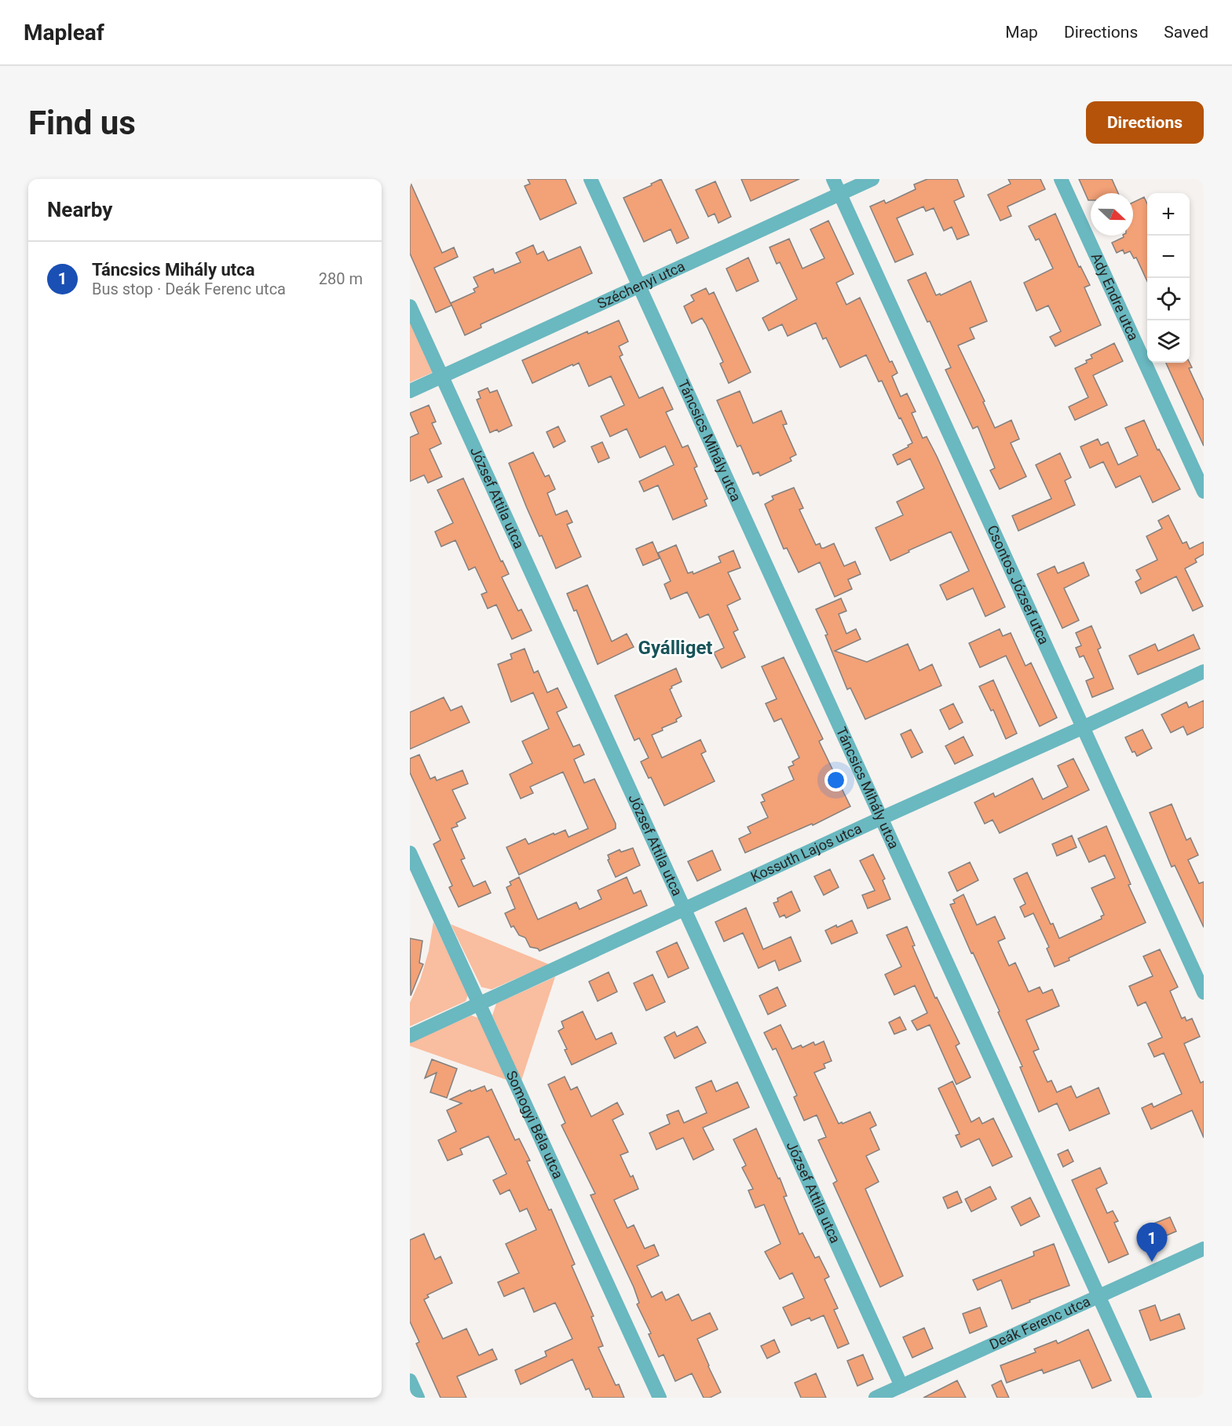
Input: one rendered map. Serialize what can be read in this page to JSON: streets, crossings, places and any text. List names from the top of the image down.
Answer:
{
  "streets": {
    "street": [
      "Széchenyi utca",
      "Ady Endre utca",
      "Táncsics Mihály utca",
      "József Attila utca",
      "Csontos József utca",
      "Kossuth Lajos utca",
      "Somogyi Béla utca",
      "Deák Ferenc utca"
    ]
  },
  "crossings": [
    ["Széchenyi utca", "Táncsics Mihály utca"],
    ["Széchenyi utca", "József Attila utca"],
    ["Széchenyi utca", "Csontos József utca"],
    ["Táncsics Mihály utca", "Kossuth Lajos utca"],
    ["Táncsics Mihály utca", "Deák Ferenc utca"],
    ["József Attila utca", "Kossuth Lajos utca"],
    ["József Attila utca", "Deák Ferenc utca"],
    ["Csontos József utca", "Kossuth Lajos utca"],
    ["Kossuth Lajos utca", "Somogyi Béla utca"]
  ],
  "districts": ["Gyálliget"],
  "north": "right",
  "page": {
    "header": "Mapleaf",
    "nav": ["Map", "Directions", "Saved"],
    "buttons": "Directions",
    "title": "Find us",
    "heading": "Nearby",
    "map_buttons": ["+", "−"],
    "list": [
      {
        "mark": "1",
        "name": "Táncsics Mihály utca",
        "note": "Bus stop · Deák Ferenc utca",
        "value": "280 m"
      }
    ],
    "pins": "1"
  }
}
